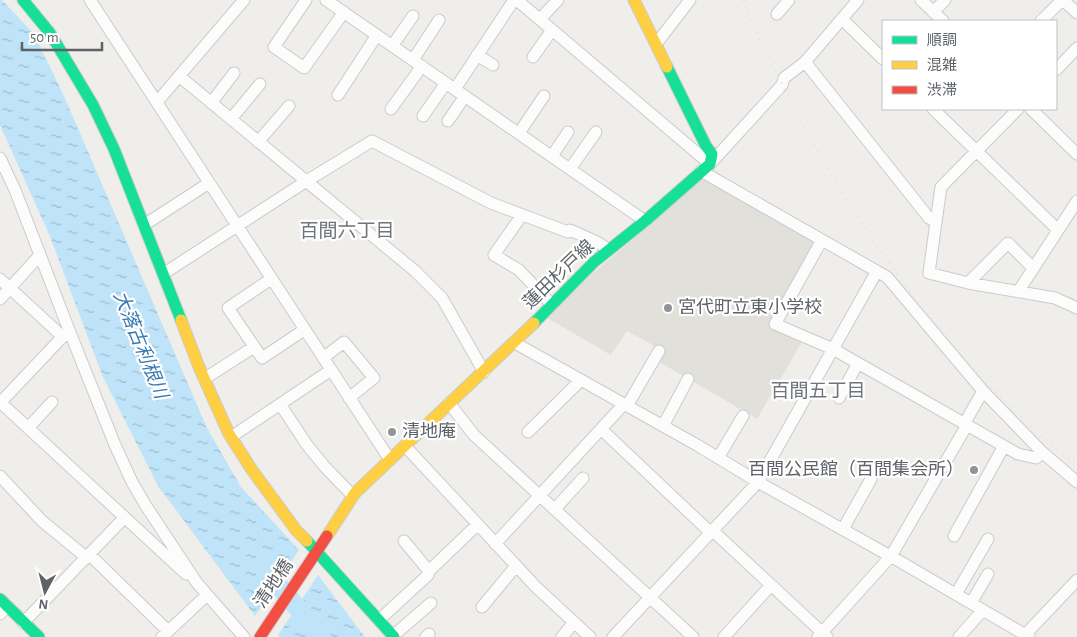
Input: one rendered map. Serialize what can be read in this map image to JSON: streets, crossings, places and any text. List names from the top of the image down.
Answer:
{
  "streets": {
    "main road": ["蓮田杉戸線", "清地橋"]
  },
  "crossings": [
    ["蓮田杉戸線", "清地橋"]
  ],
  "districts": ["百間六丁目", "百間五丁目"],
  "water": ["大落古利根川"],
  "places": ["宮代町立東小学校", "清地庵", "百間公民館（百間集会所）"],
  "legend": ["順調", "混雑", "渋滞"],
  "scale_bar": "50 m",
  "north": "bottom"
}
